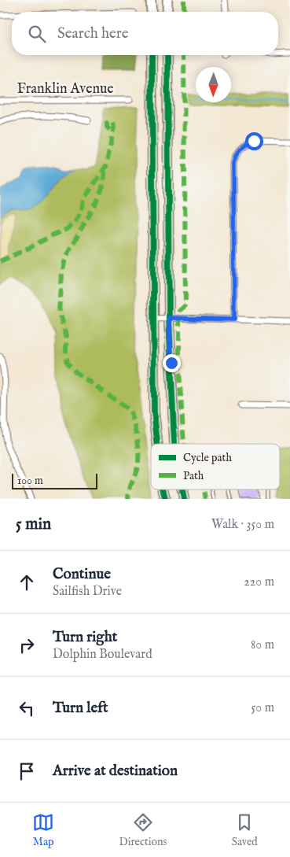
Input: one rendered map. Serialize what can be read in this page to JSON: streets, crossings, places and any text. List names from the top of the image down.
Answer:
{
  "streets": {
    "street": ["Franklin Avenue"]
  },
  "legend": ["Cycle path", "Path"],
  "scale_bar": "100 m",
  "north": "bottom",
  "page": {
    "search": "Search here",
    "scale": "100 m",
    "heading": ["5 min", "Walk · 350 m"],
    "list": [
      ["Continue", "Sailfish Drive", "220 m"],
      ["Turn right", "Dolphin Boulevard", "80 m"],
      ["Turn left", "50 m"],
      "Arrive at destination"
    ],
    "nav": ["Map", "Directions", "Saved"]
  }
}
